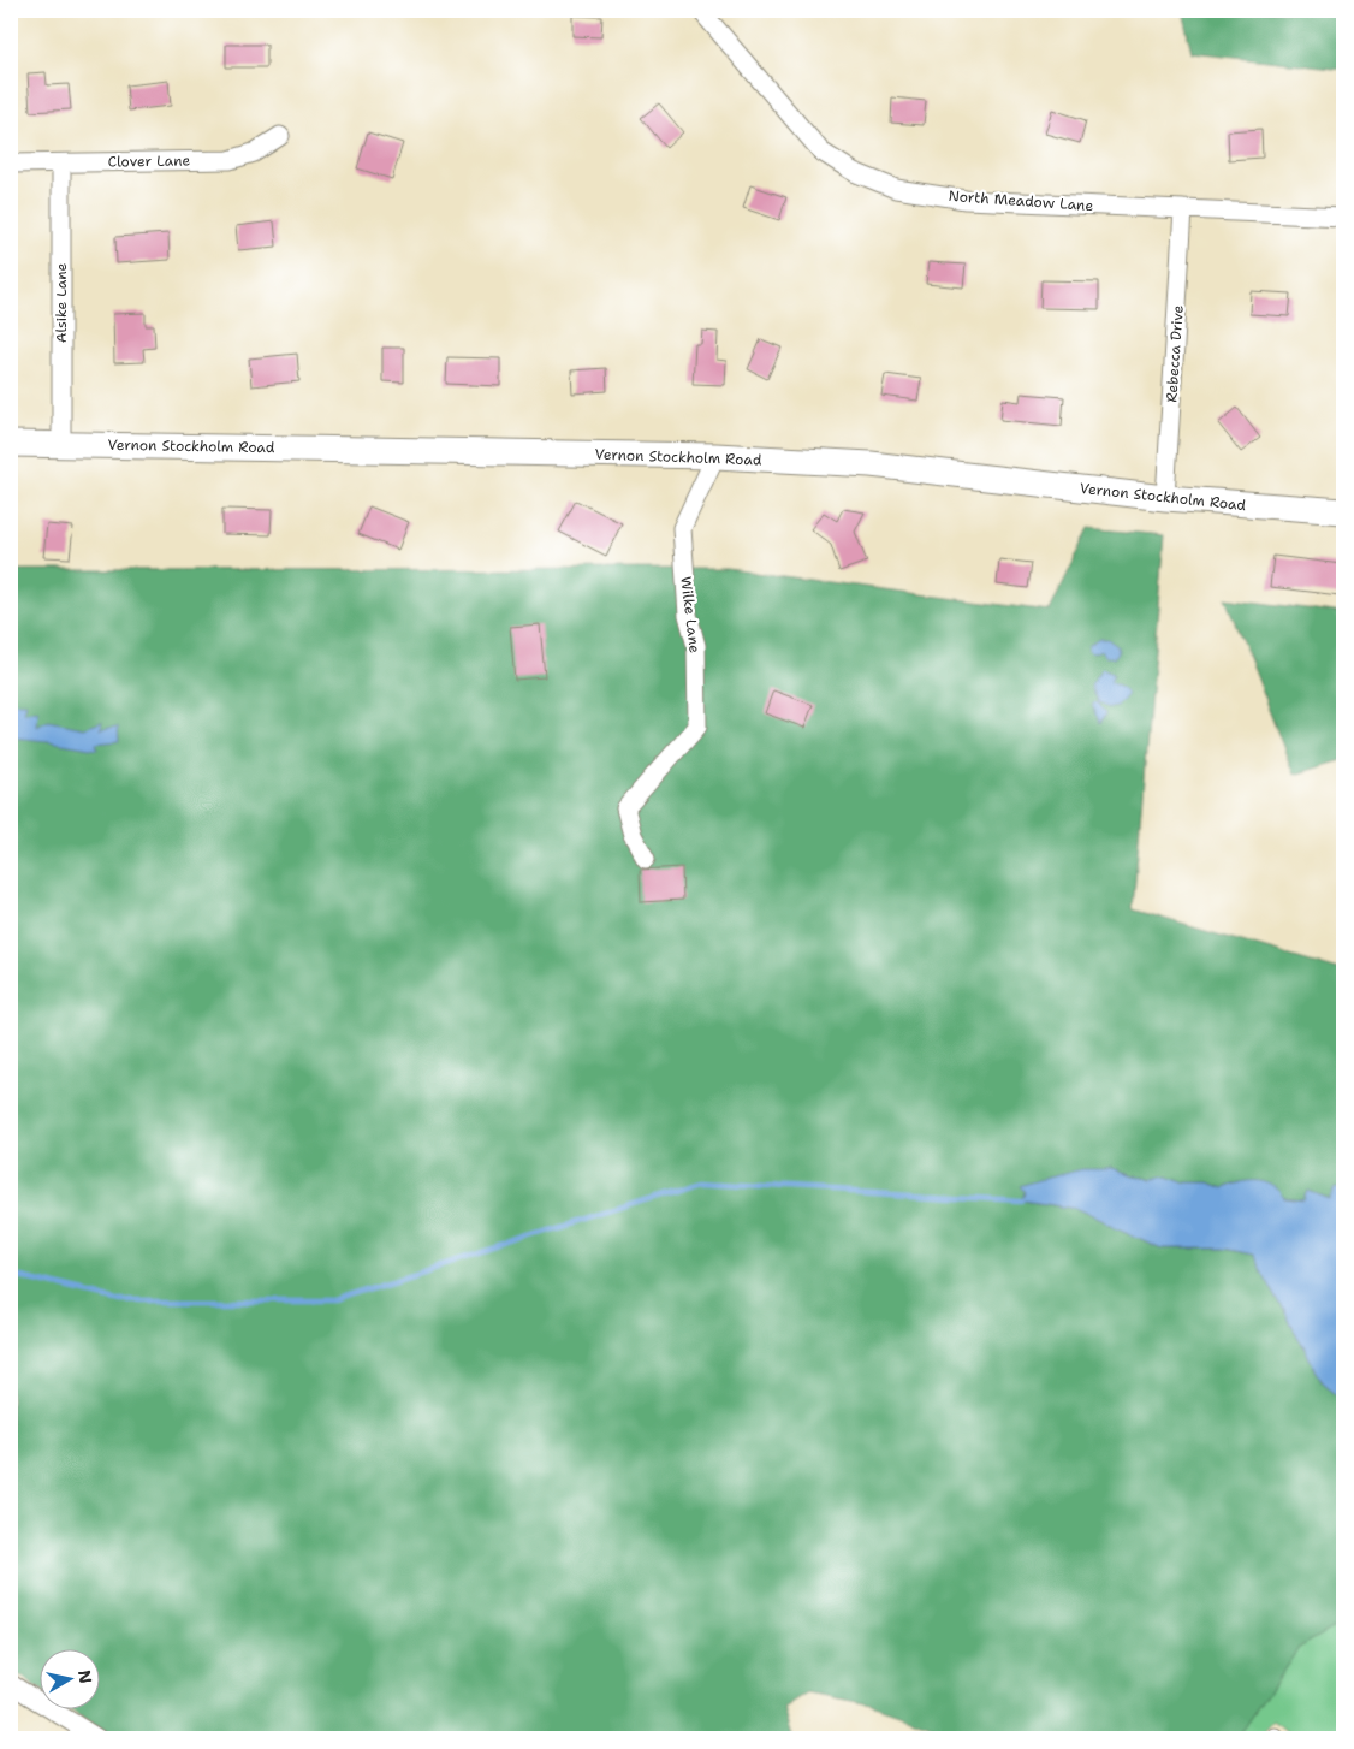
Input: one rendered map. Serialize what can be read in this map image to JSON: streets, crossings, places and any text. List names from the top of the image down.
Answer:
{
  "streets": {
    "main road": ["Vernon Stockholm Road"],
    "street": [
      "Clover Lane",
      "North Meadow Lane",
      "Alsike Lane",
      "Rebecca Drive",
      "Wilke Lane"
    ]
  },
  "crossings": [
    ["Clover Lane", "Alsike Lane"],
    ["North Meadow Lane", "Rebecca Drive"],
    ["Alsike Lane", "Vernon Stockholm Road"],
    ["Rebecca Drive", "Vernon Stockholm Road"],
    ["Vernon Stockholm Road", "Wilke Lane"]
  ],
  "north": "right"
}
